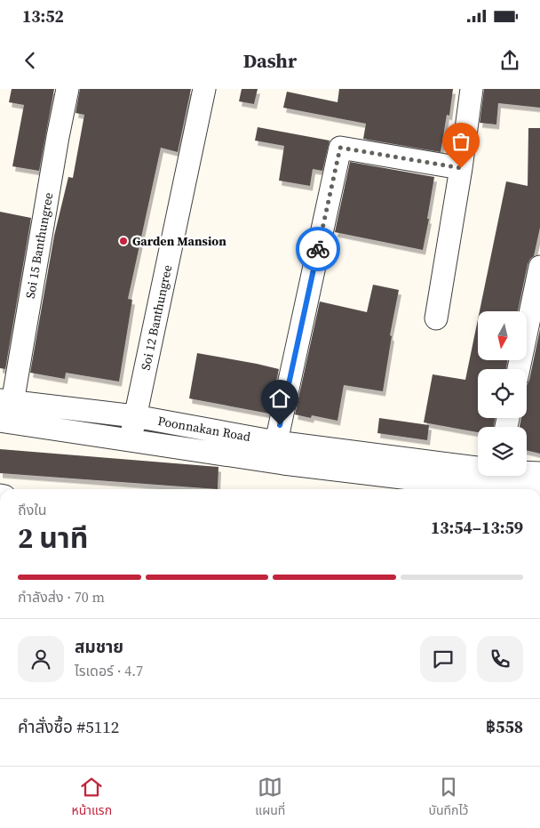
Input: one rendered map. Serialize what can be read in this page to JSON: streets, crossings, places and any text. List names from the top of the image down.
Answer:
{
  "streets": {
    "street": ["Soi 15 Banthungree", "Soi 12 Banthungree", "Poonnakan Road"]
  },
  "crossings": [
    ["Soi 15 Banthungree", "Poonnakan Road"],
    ["Soi 12 Banthungree", "Poonnakan Road"]
  ],
  "places": ["Garden Mansion"],
  "north": "bottom",
  "page": {
    "status": "13:52",
    "header": "Dashr",
    "heading": ["2 นาที", "ถึงใน", "13:54–13:59"],
    "panel": [
      "สมชาย",
      "ไรเดอร์ · 4.7",
      "คำสั่งซื้อ #5112",
      "฿558"
    ],
    "bar": "กำลังส่ง · 70 m",
    "tabs": ["หน้าแรก", "แผนที่", "บันทึกไว้"]
  }
}
